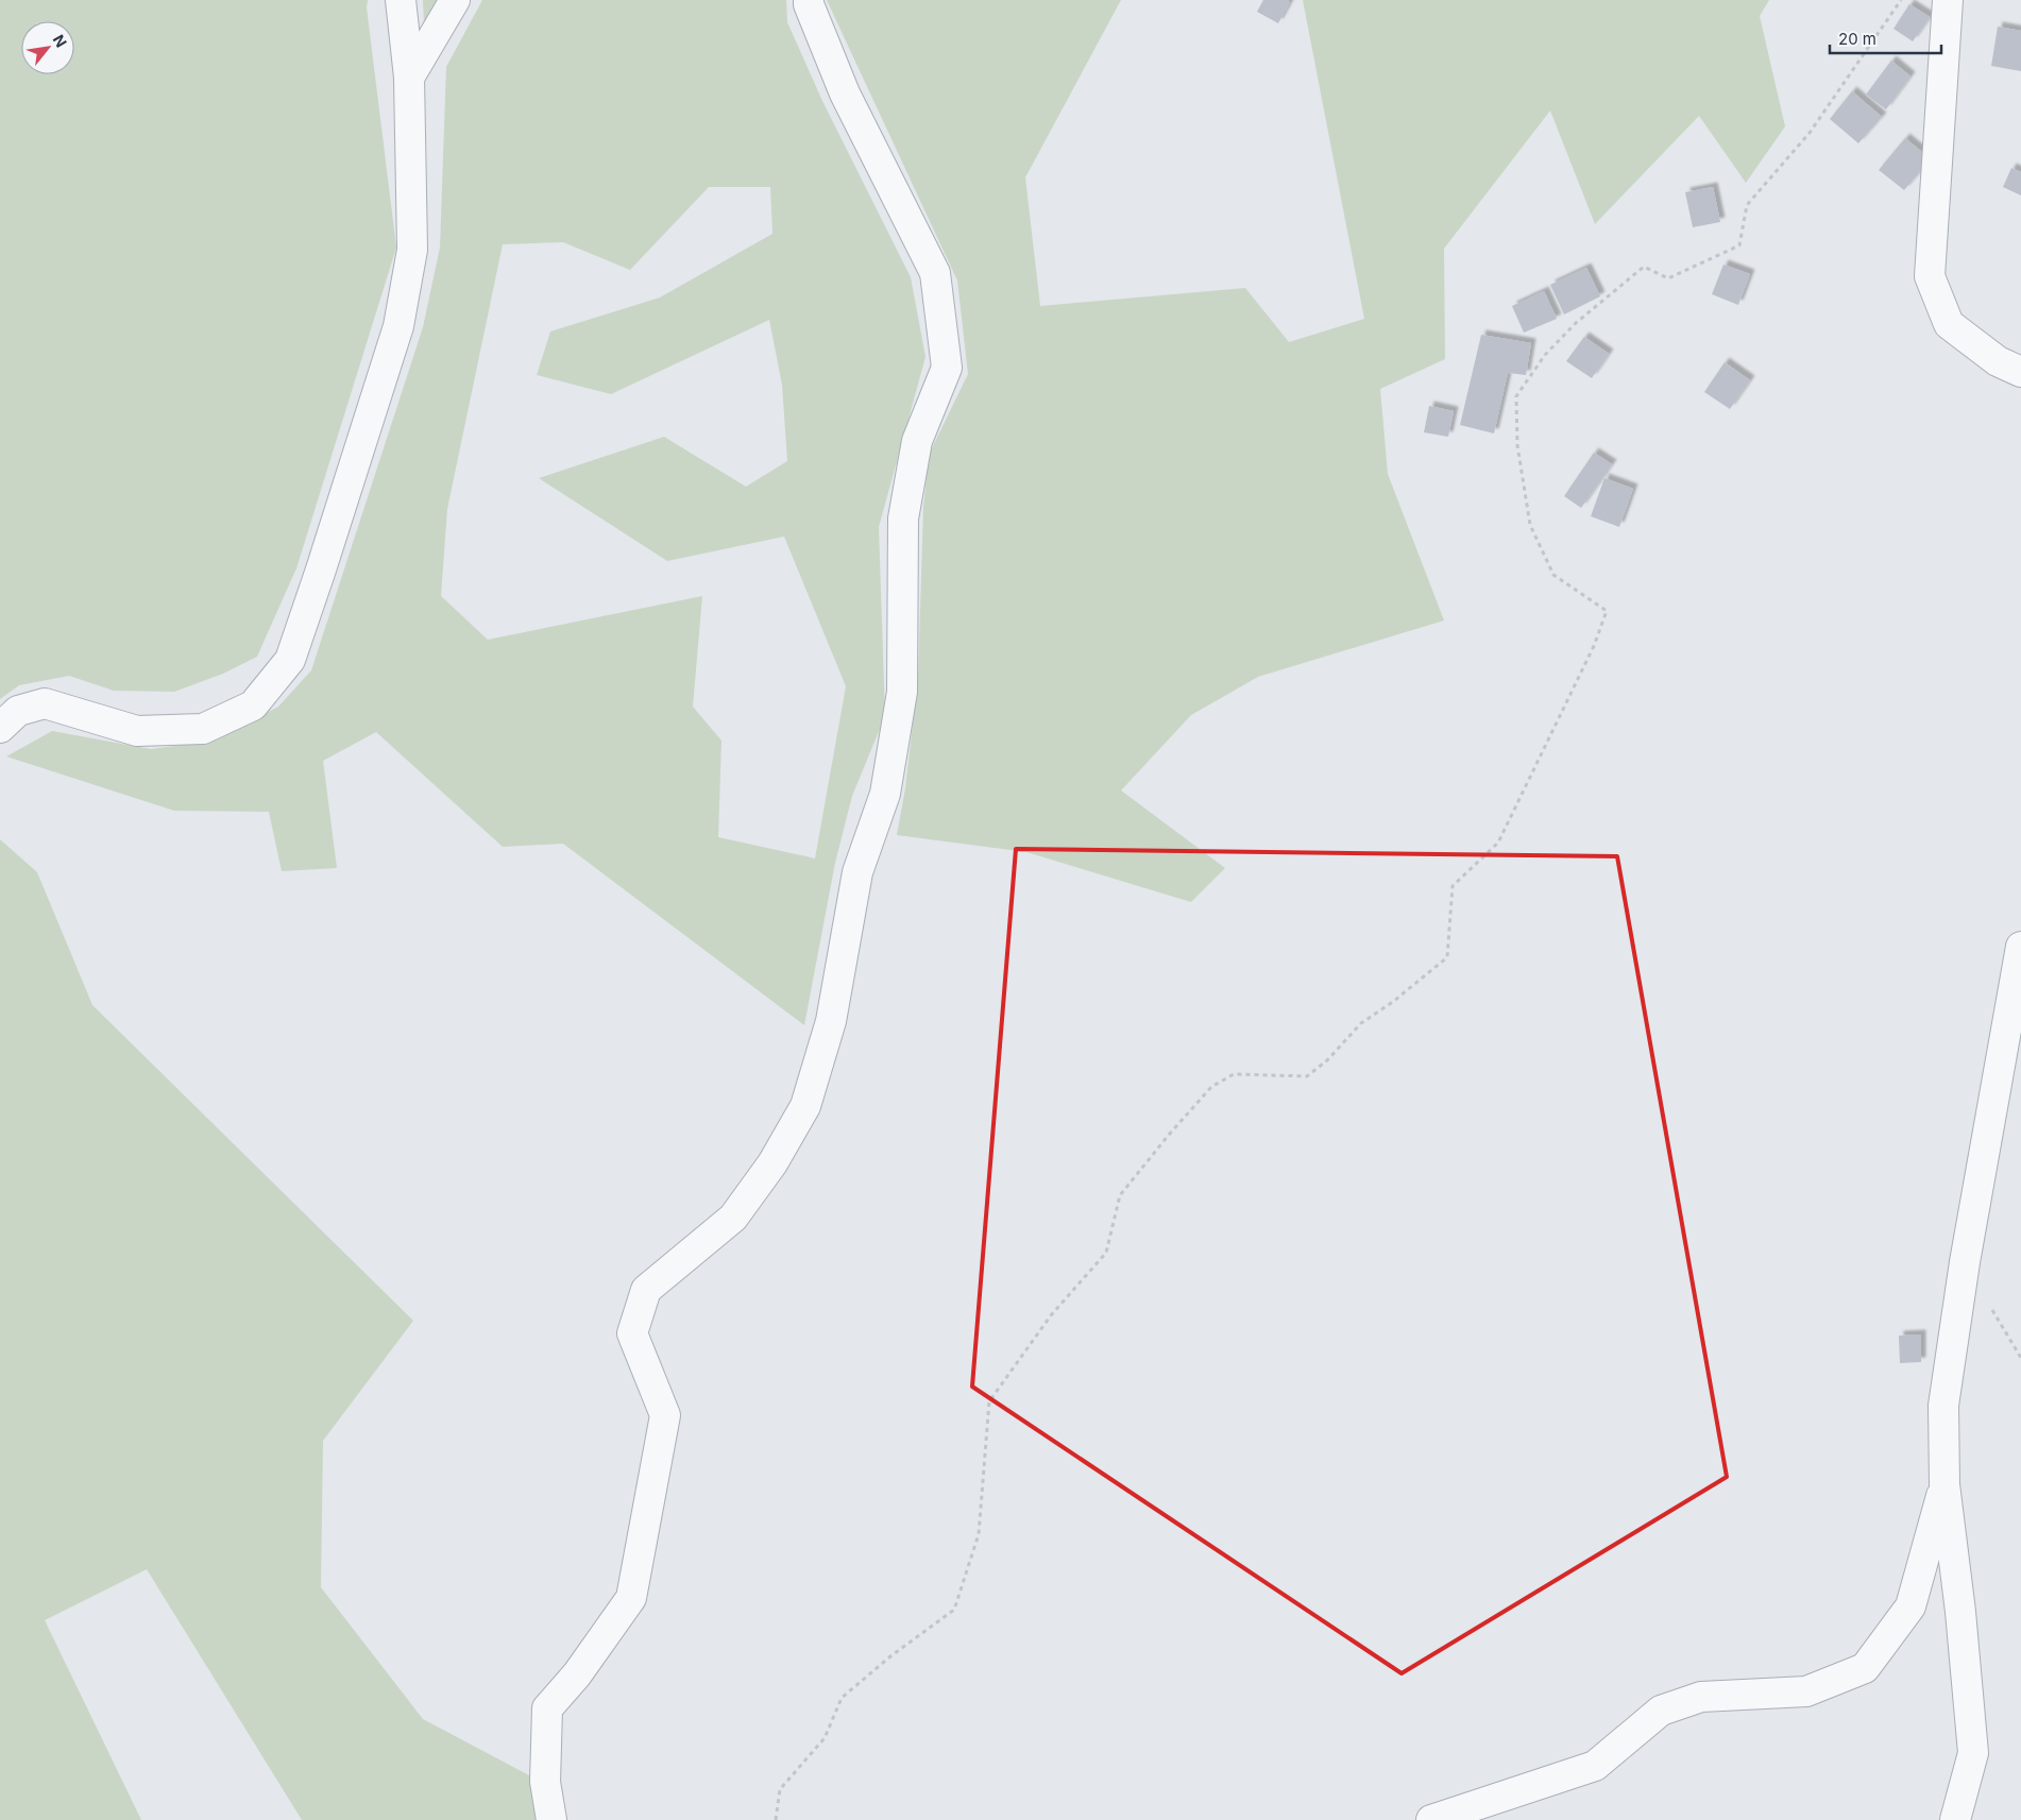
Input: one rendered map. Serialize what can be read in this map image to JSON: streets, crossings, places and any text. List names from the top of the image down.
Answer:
{
  "scale_bar": "20 m",
  "north": "top right"
}
